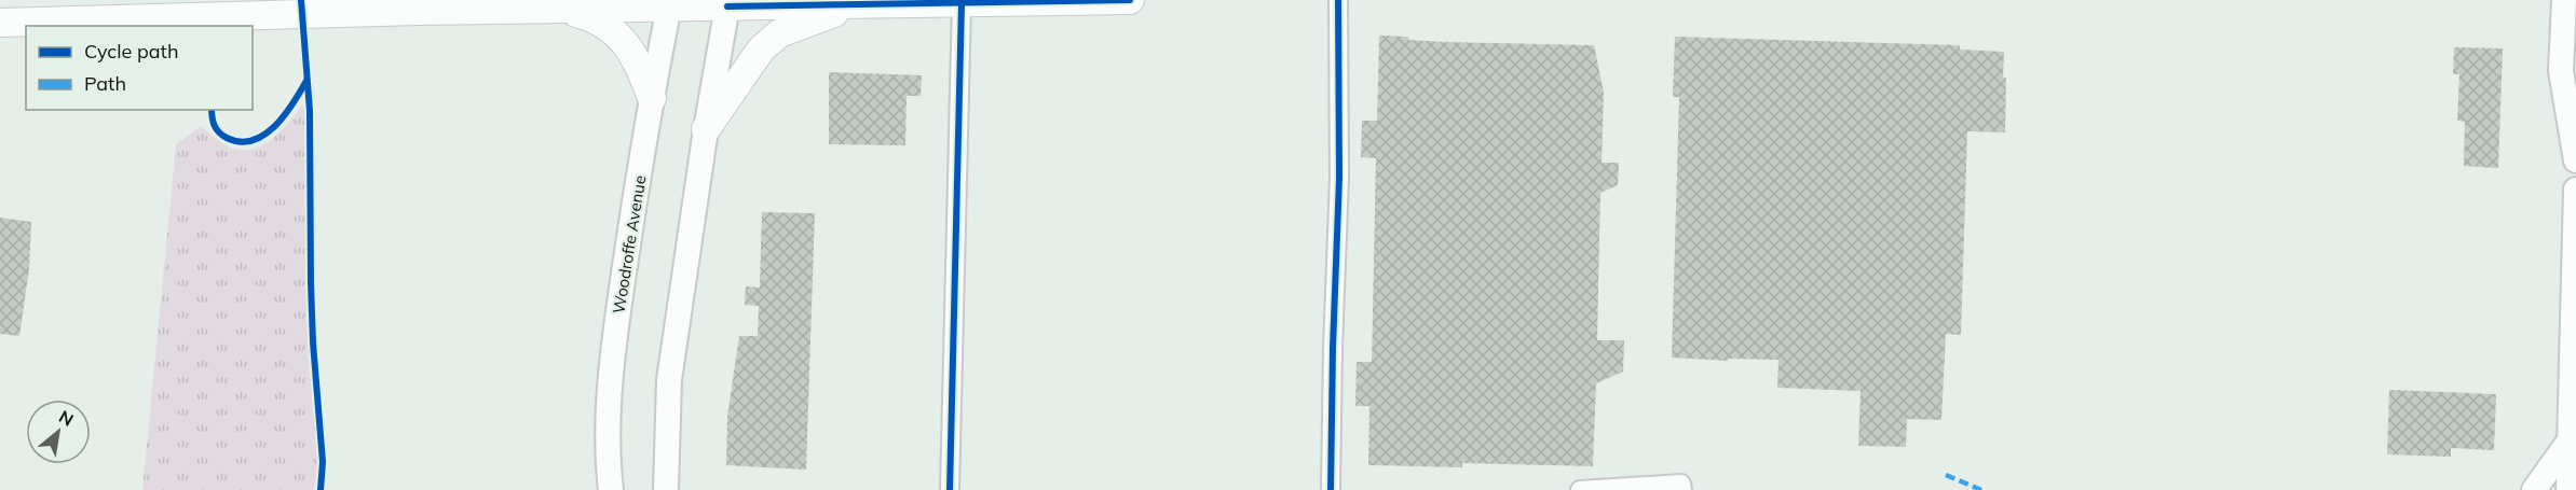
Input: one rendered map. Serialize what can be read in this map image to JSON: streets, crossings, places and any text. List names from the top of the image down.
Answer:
{
  "streets": {
    "main road": ["Woodroffe Avenue"]
  },
  "legend": ["Cycle path", "Path"],
  "north": "top right"
}
